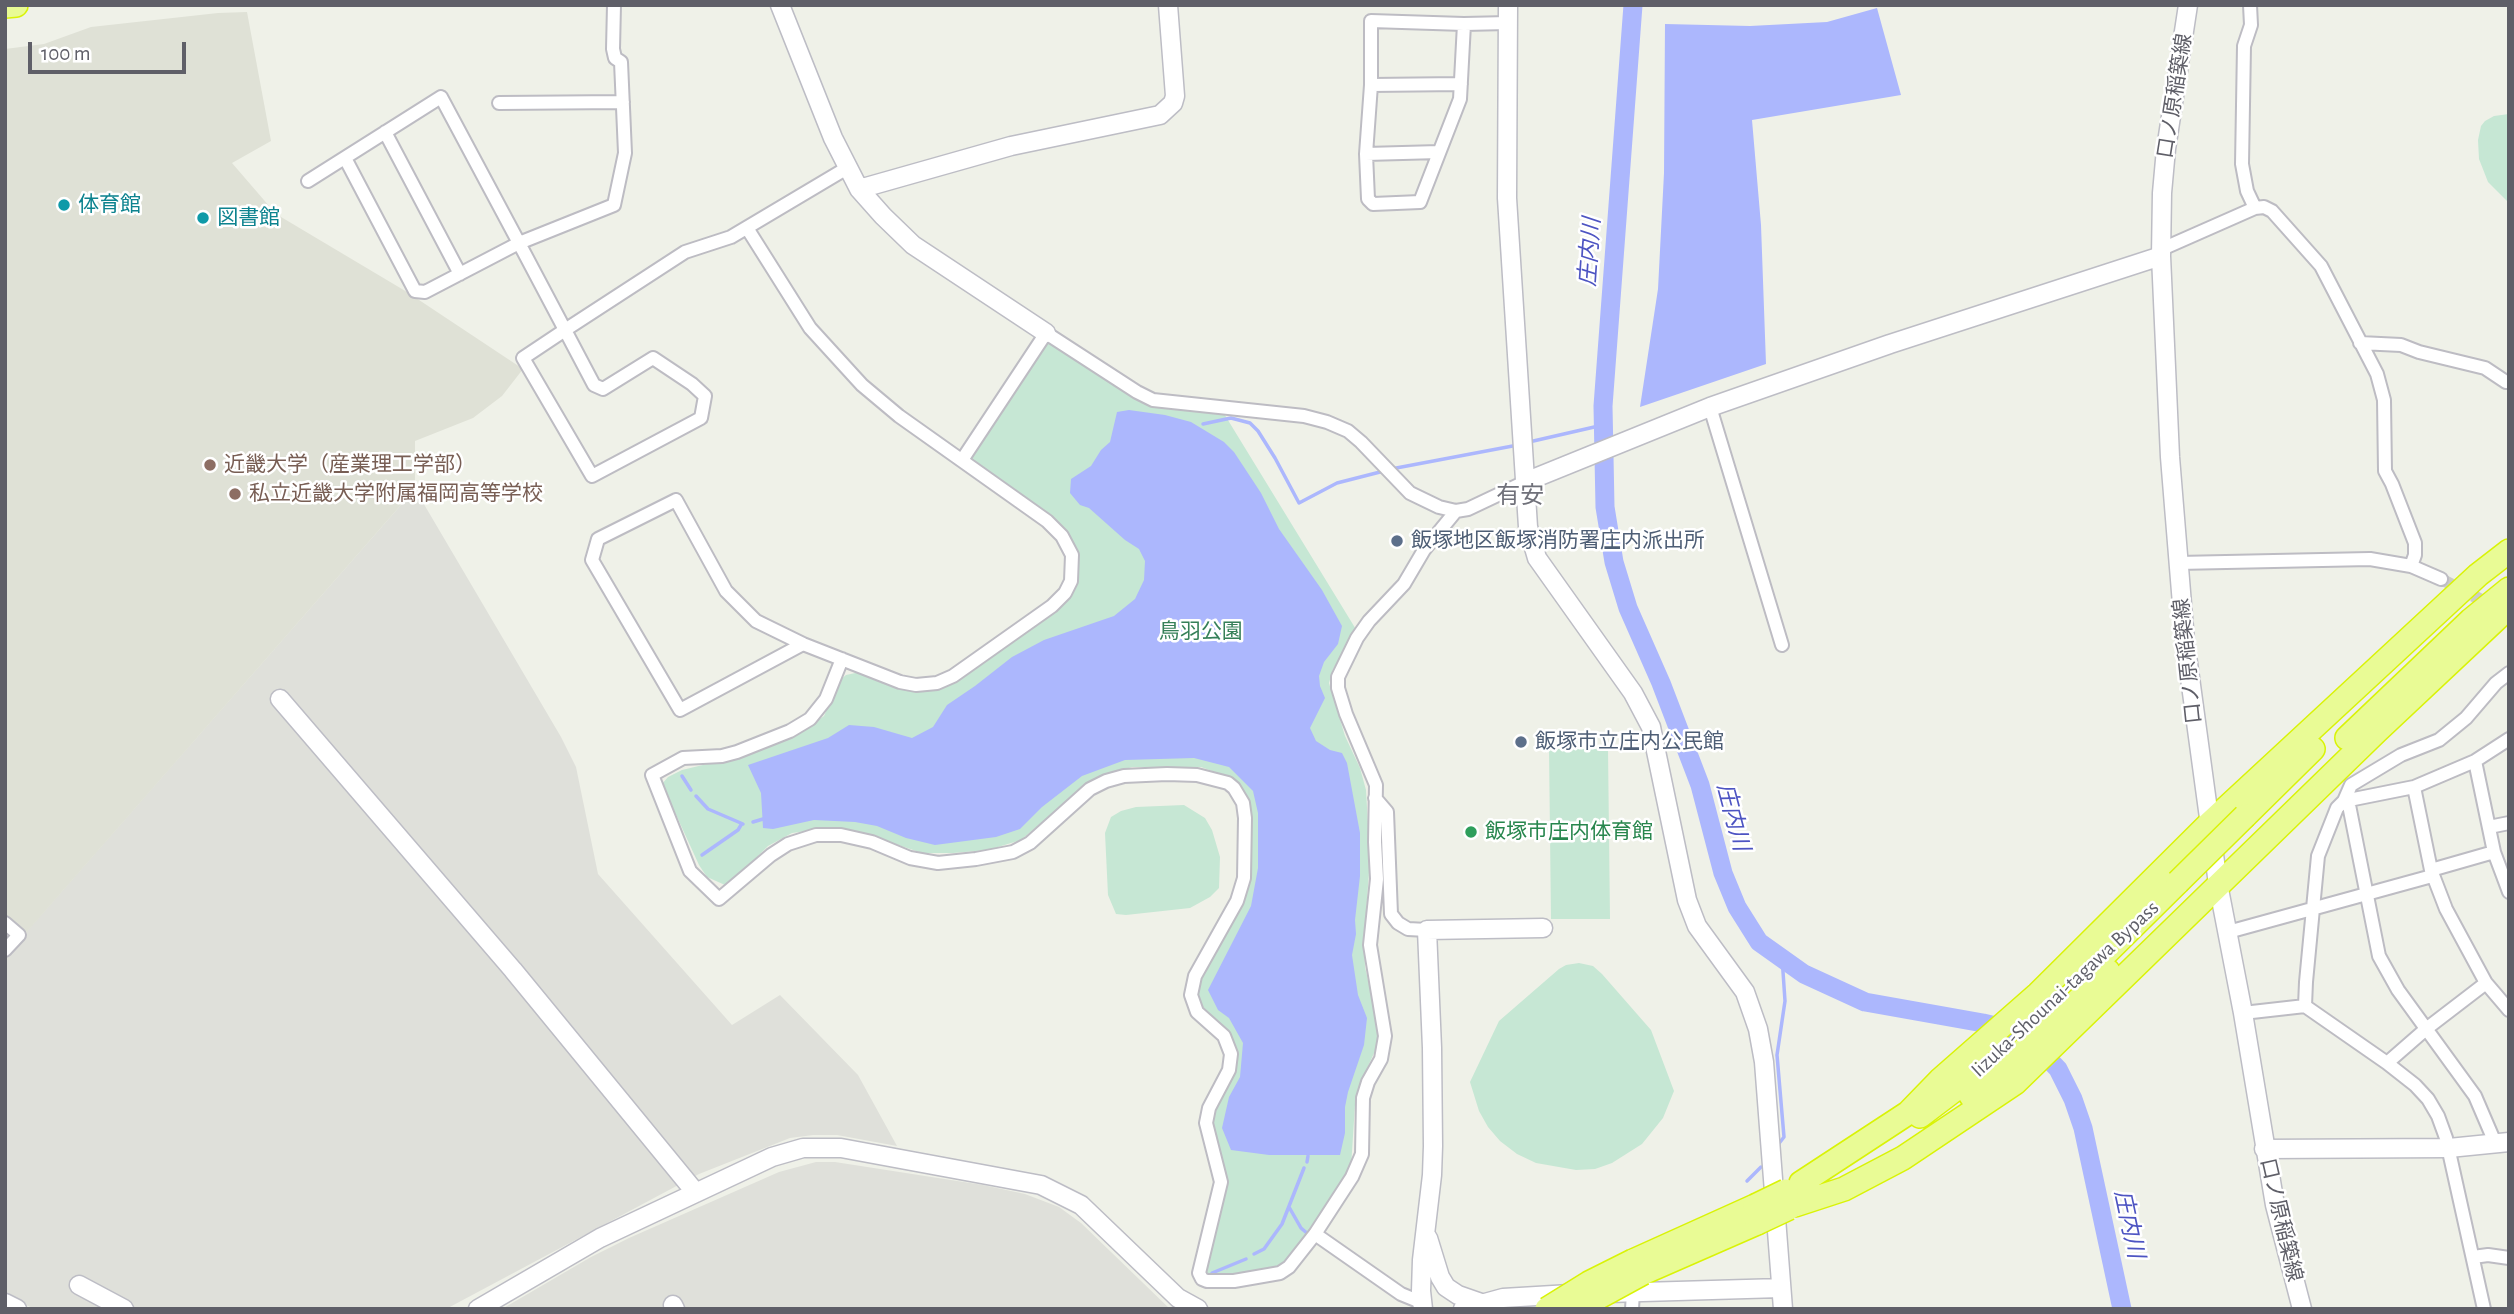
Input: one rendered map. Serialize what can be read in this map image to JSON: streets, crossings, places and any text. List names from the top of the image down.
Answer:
{
  "streets": {
    "highway": ["Iizuka-Shounai-tagawa Bypass"],
    "street": ["口ノ原稲築線"]
  },
  "districts": ["有安"],
  "water": ["庄内川"],
  "parks": ["鳥羽公園"],
  "places": [
    "体育館",
    "図書館",
    "近畿大学（産業理工学部）",
    "私立近畿大学附属福岡高等学校",
    "飯塚地区飯塚消防署庄内派出所",
    "飯塚市立庄内公民館",
    "飯塚市庄内体育館"
  ],
  "scale_bar": "100 m"
}
